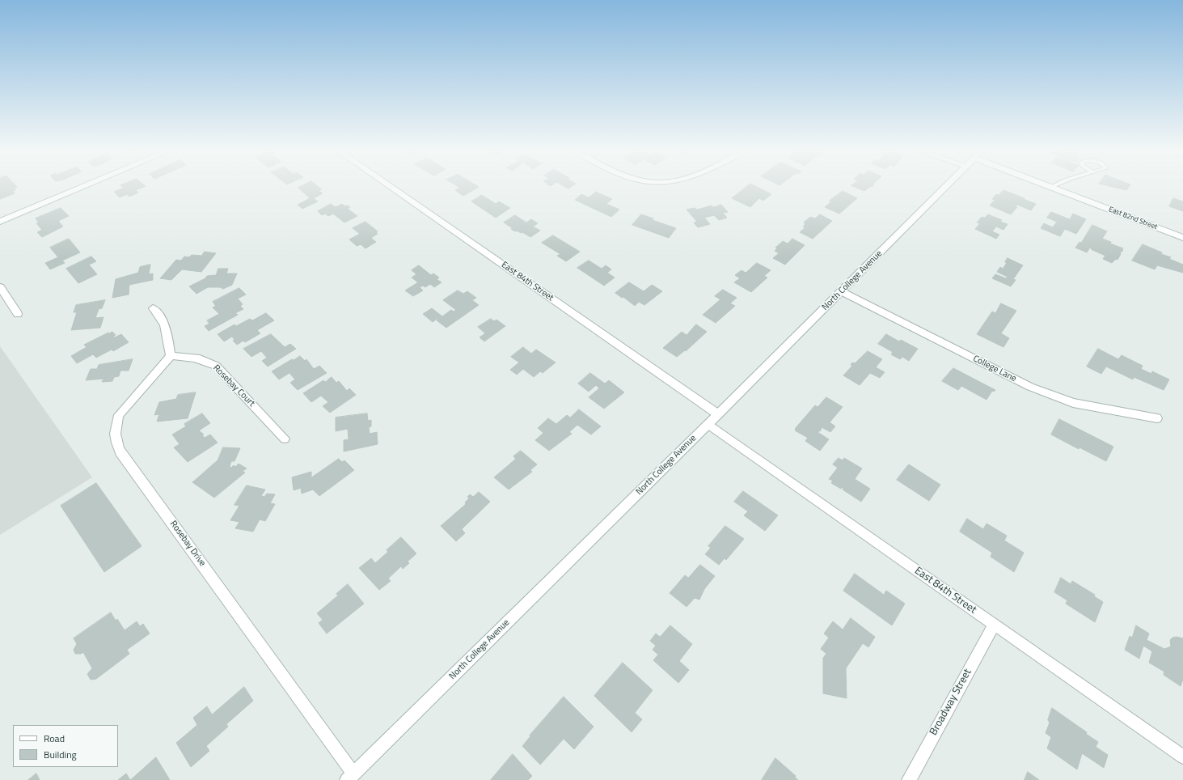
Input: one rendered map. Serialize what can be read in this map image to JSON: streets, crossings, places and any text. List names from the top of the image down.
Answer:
{
  "streets": {
    "street": [
      "East 82nd Street",
      "North College Avenue",
      "East 84th Street",
      "College Lane",
      "Rosebay Court",
      "Rosebay Drive",
      "Broadway Street"
    ]
  },
  "crossings": [
    ["North College Avenue", "East 84th Street"],
    ["North College Avenue", "College Lane"],
    ["North College Avenue", "Rosebay Drive"],
    ["East 84th Street", "Broadway Street"],
    ["Rosebay Court", "Rosebay Drive"]
  ],
  "legend": ["Road", "Building"]
}
